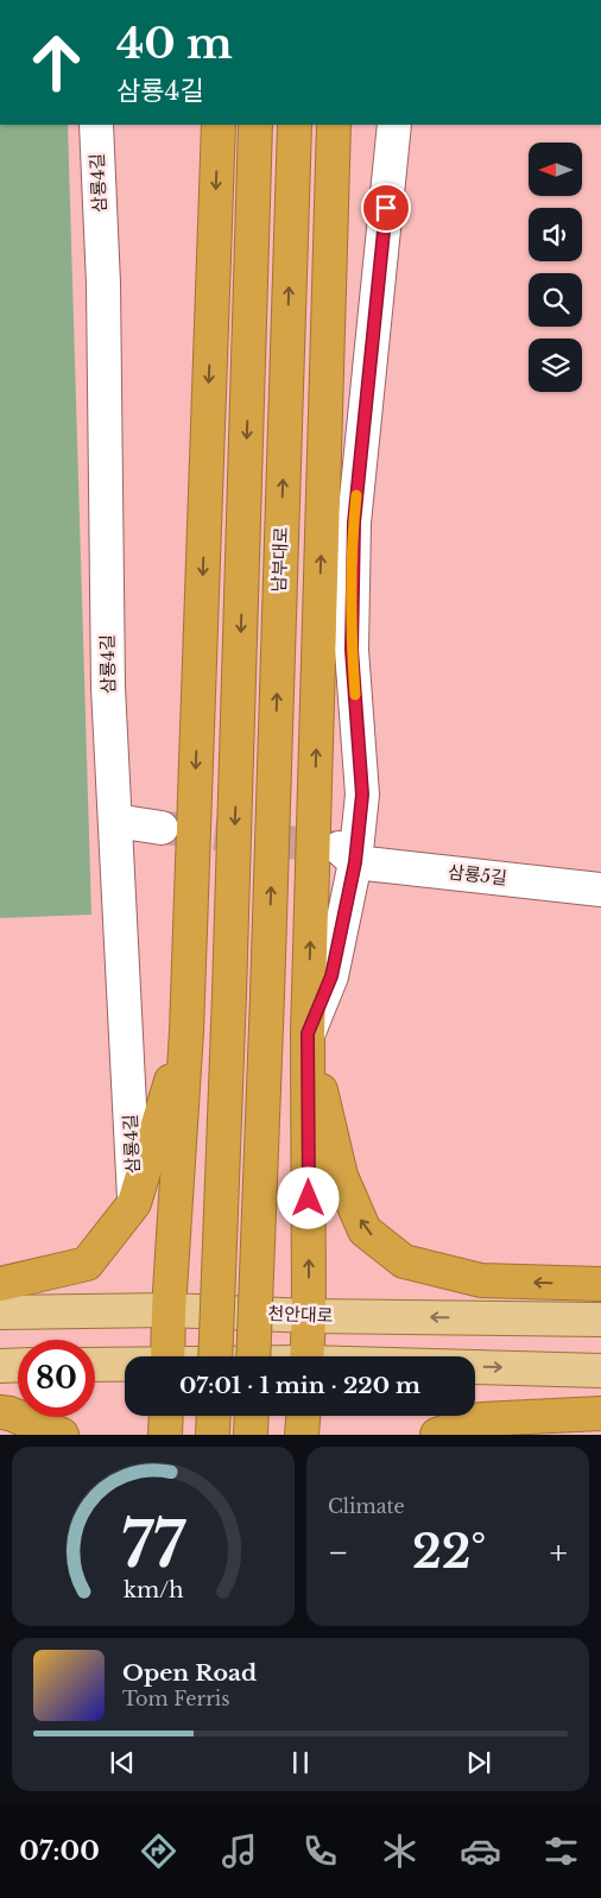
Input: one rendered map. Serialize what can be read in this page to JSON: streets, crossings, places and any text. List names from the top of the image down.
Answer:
{
  "streets": {
    "highway": ["남부대로"],
    "main road": ["천안대로"],
    "lane": ["삼룡4길", "삼룡5길"]
  },
  "north": "left",
  "page": {
    "turn": ["40 m", "삼룡4길"],
    "limit": "80",
    "trip": "07:01 · 1 min · 220 m",
    "tile": "Climate",
    "heat": ["−", "22°", "+"],
    "song": ["Open Road", "Tom Ferris"],
    "tabs": "07:00",
    "gauge": ["77", "km/h"]
  }
}
